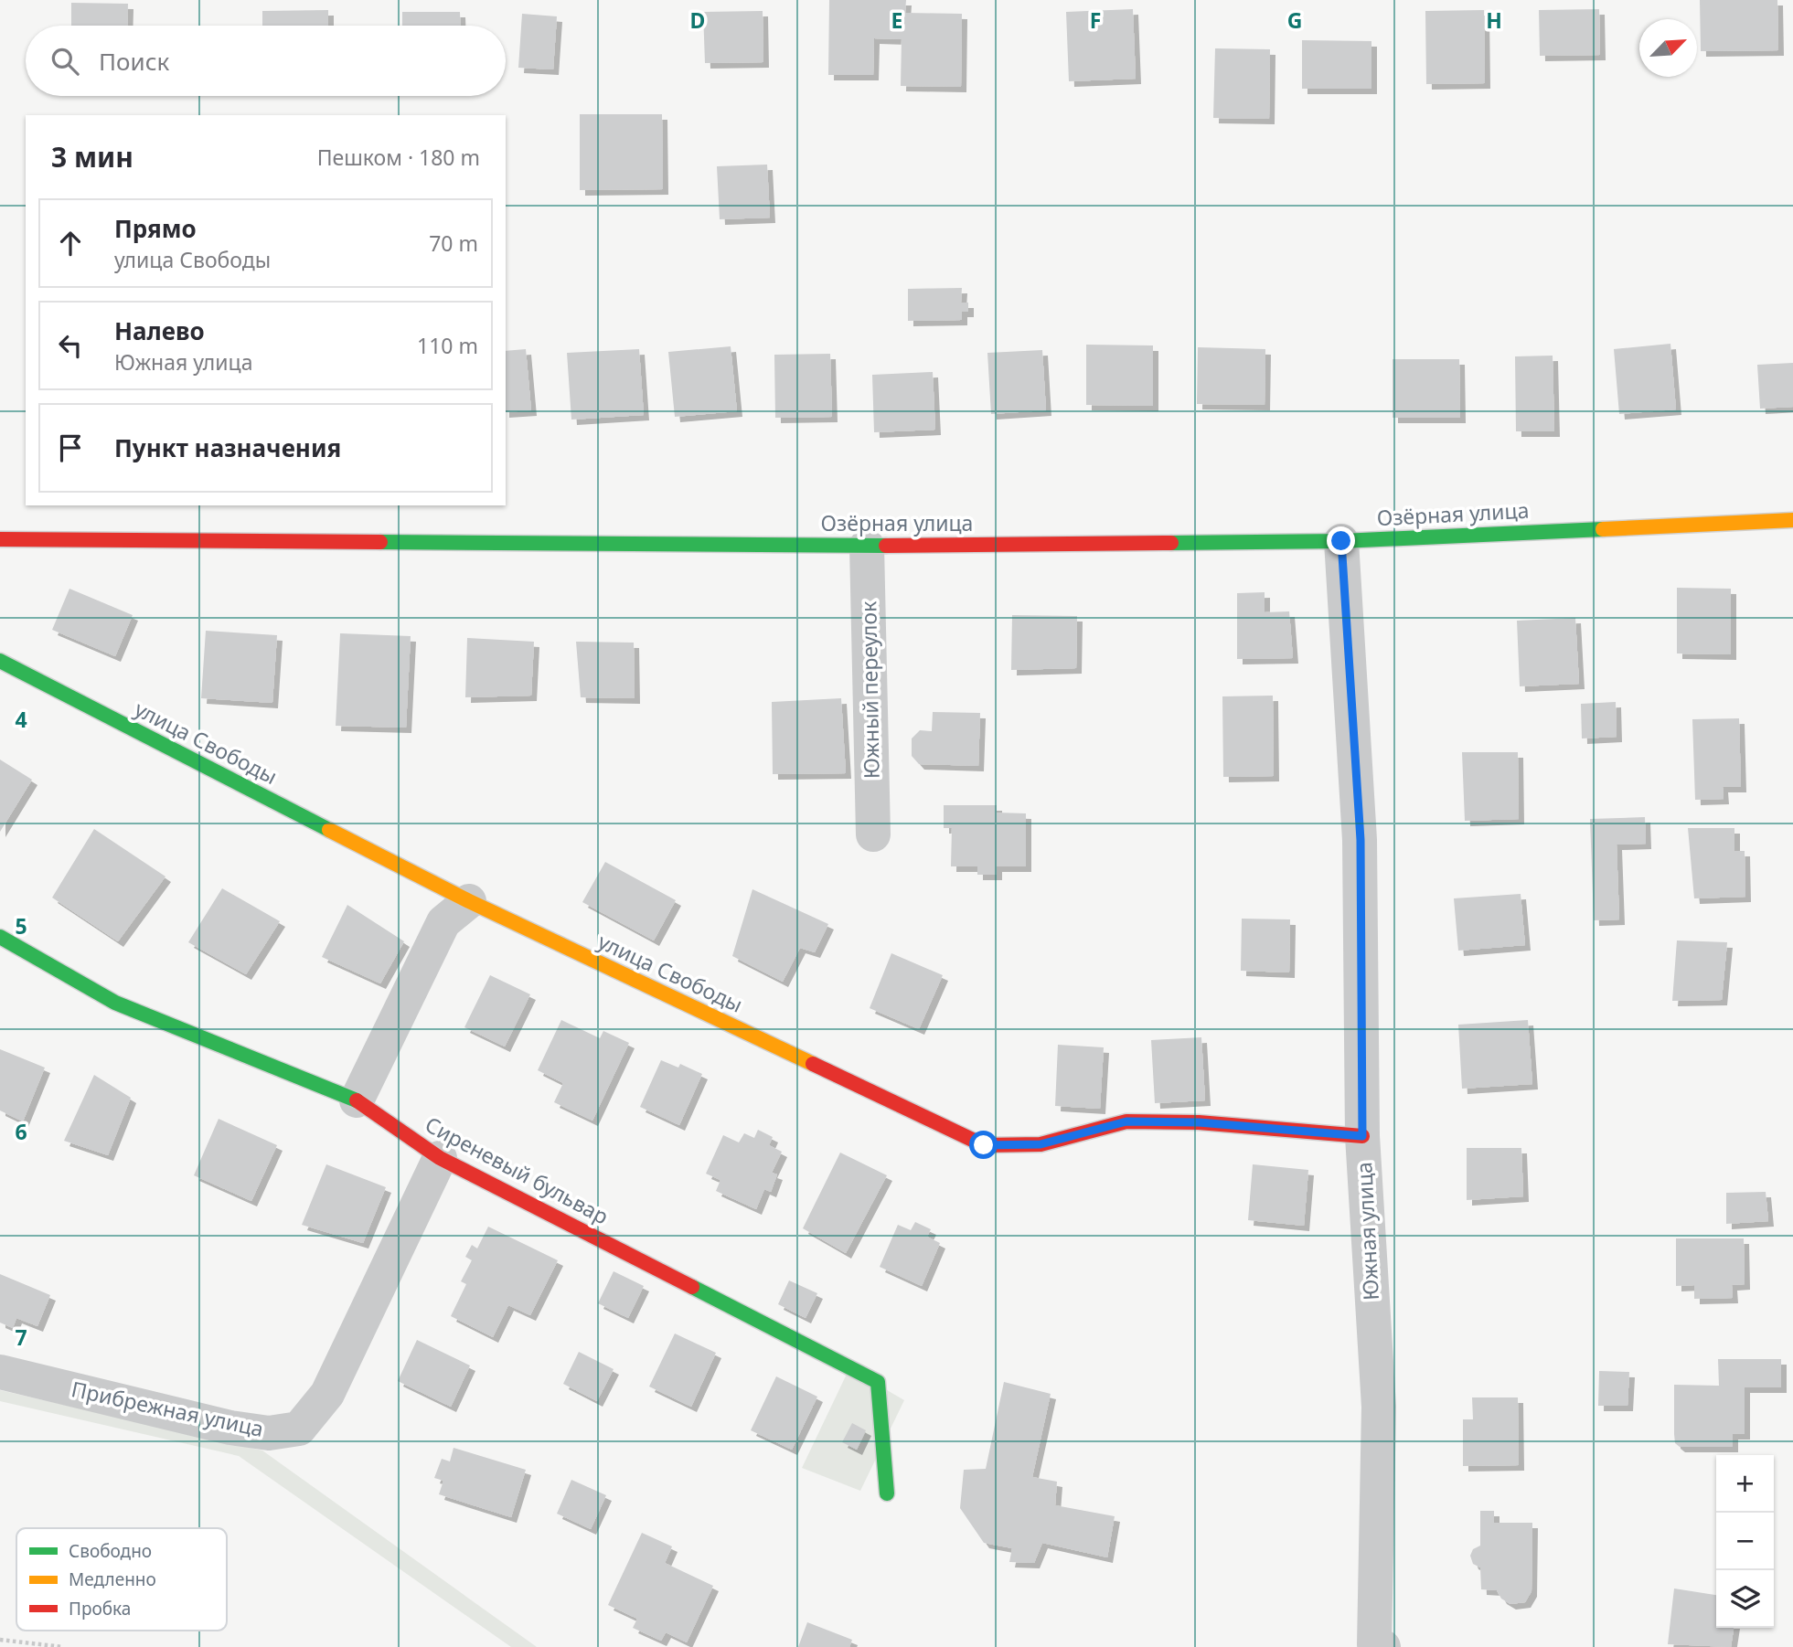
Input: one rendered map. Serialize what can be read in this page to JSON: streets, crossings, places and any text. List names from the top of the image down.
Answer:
{
  "streets": {
    "street": [
      "Озёрная улица",
      "Южный переулок",
      "улица Свободы",
      "Сиреневый бульвар",
      "Южная улица",
      "Прибрежная улица"
    ]
  },
  "crossings": [
    ["Озёрная улица", "Южный переулок"],
    ["Озёрная улица", "Южная улица"],
    ["улица Свободы", "Южная улица"],
    ["Сиреневый бульвар", "Прибрежная улица"]
  ],
  "legend": ["Свободно", "Медленно", "Пробка"],
  "north": "top right",
  "page": {
    "search": "Поиск",
    "heading": ["3 мин", "Пешком · 180 m"],
    "list": [
      ["Прямо", "улица Свободы", "70 m"],
      ["Налево", "Южная улица", "110 m"],
      "Пункт назначения"
    ],
    "map_buttons": ["+", "−"]
  },
  "grid": {
    "columns": [
      "D",
      "E",
      "F",
      "G",
      "H"
    ],
    "rows": [
      "4",
      "5",
      "6",
      "7"
    ]
  }
}
